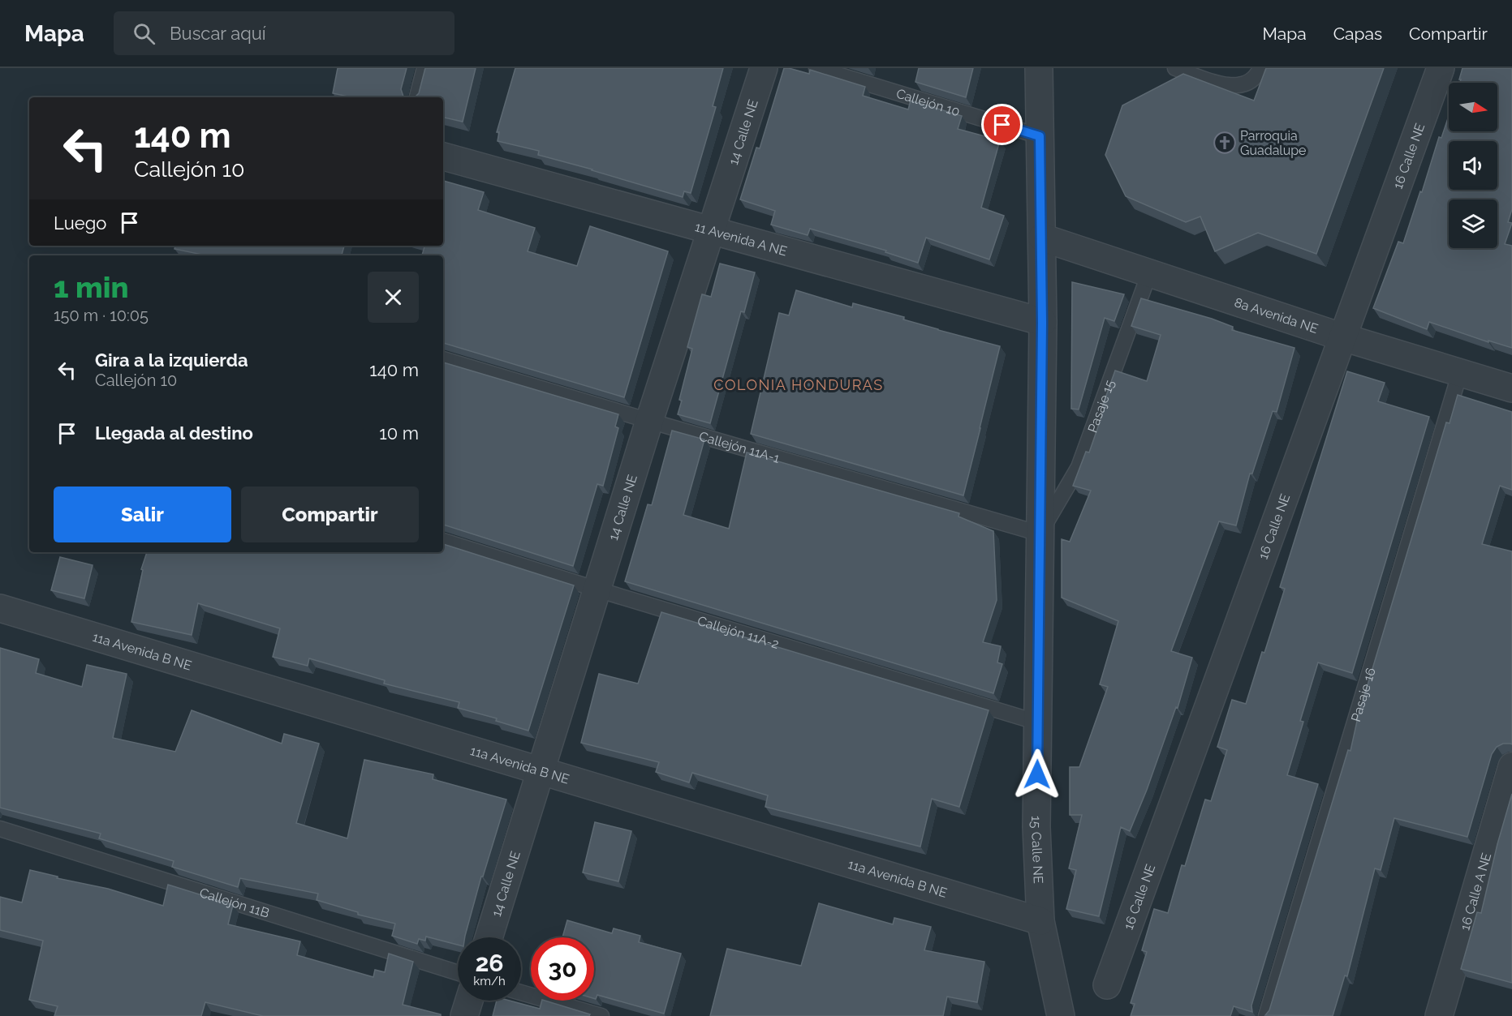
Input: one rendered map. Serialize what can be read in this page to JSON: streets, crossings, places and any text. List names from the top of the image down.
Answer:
{
  "streets": {
    "street": [
      "14 Calle NE",
      "16 Calle NE",
      "11 Avenida A NE",
      "8a Avenida NE",
      "11a Avenida B NE",
      "15 Calle NE",
      "16 Calle A NE"
    ],
    "lane": [
      "Callejón 10",
      "Pasaje 15",
      "Callejón 11A-1",
      "Callejón 11A-2",
      "Pasaje 16",
      "Callejón 11B"
    ]
  },
  "crossings": [
    ["Callejón 10", "15 Calle NE"],
    ["14 Calle NE", "11 Avenida A NE"],
    ["14 Calle NE", "Callejón 11A-1"],
    ["14 Calle NE", "Callejón 11A-2"],
    ["14 Calle NE", "11a Avenida B NE"],
    ["16 Calle NE", "8a Avenida NE"],
    ["11 Avenida A NE", "15 Calle NE"],
    ["8a Avenida NE", "Pasaje 15"],
    ["8a Avenida NE", "Pasaje 16"],
    ["8a Avenida NE", "15 Calle NE"],
    ["Pasaje 15", "Callejón 11A-1"],
    ["Pasaje 15", "15 Calle NE"],
    ["Callejón 11A-1", "15 Calle NE"],
    ["Callejón 11A-2", "15 Calle NE"],
    ["11a Avenida B NE", "15 Calle NE"]
  ],
  "districts": ["COLONIA HONDURAS"],
  "places": {
    "church": ["Parroquia Guadalupe"]
  },
  "north": "right",
  "page": {
    "header": "Mapa",
    "search": "Buscar aquí",
    "nav": ["Mapa", "Capas", "Compartir"],
    "turn": ["140 m", "Callejón 10"],
    "then": "Luego",
    "heading": ["1 min", "150 m · 10:05"],
    "list": [
      {
        "name": "Gira a la izquierda",
        "note": "Callejón 10",
        "value": "140 m"
      },
      {
        "name": "Llegada al destino",
        "value": "10 m"
      }
    ],
    "buttons": ["Salir", "Compartir"],
    "speed": "26 km/h",
    "limit": "30"
  }
}
